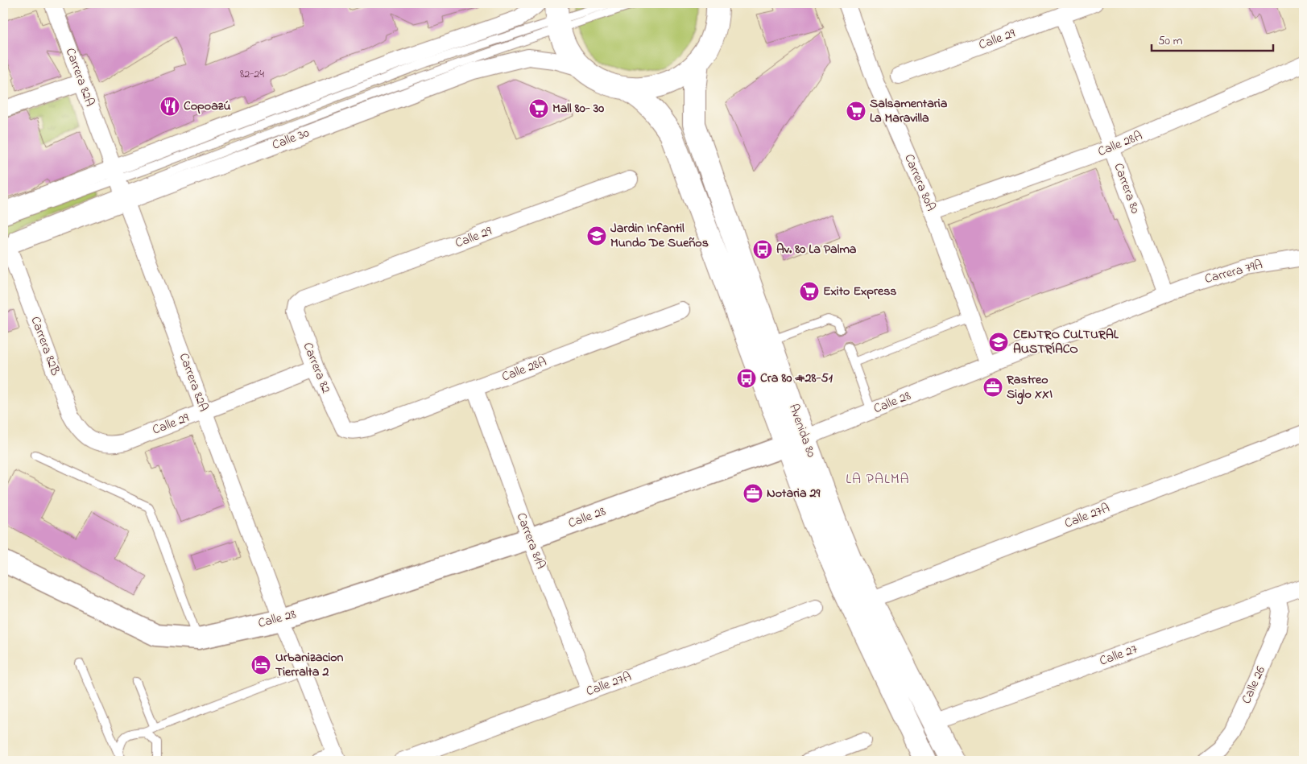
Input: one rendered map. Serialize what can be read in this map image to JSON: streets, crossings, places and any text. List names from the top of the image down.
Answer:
{
  "streets": {
    "main road": ["Avenida 80"],
    "street": [
      "Calle 29",
      "Carrera 82A",
      "Calle 30",
      "Calle 28A",
      "Carrera 80A",
      "Carrera 80",
      "Carrera 79A",
      "Carrera 82B",
      "Carrera 82",
      "Calle 28",
      "Calle 27A",
      "Carrera 81A",
      "Calle 27",
      "Calle 26"
    ]
  },
  "crossings": [
    ["Calle 29", "Carrera 82A"],
    ["Calle 29", "Carrera 80"],
    ["Calle 29", "Carrera 82B"],
    ["Calle 29", "Carrera 82"],
    ["Carrera 82A", "Calle 30"],
    ["Carrera 82A", "Calle 28"],
    ["Calle 30", "Carrera 82B"],
    ["Calle 28A", "Carrera 80A"],
    ["Calle 28A", "Carrera 80"],
    ["Calle 28A", "Carrera 82"],
    ["Calle 28A", "Carrera 81A"],
    ["Carrera 80A", "Calle 28"],
    ["Carrera 80", "Carrera 79A"],
    ["Carrera 80", "Calle 28"],
    ["Carrera 79A", "Calle 28"],
    ["Calle 28", "Avenida 80"],
    ["Calle 28", "Carrera 81A"],
    ["Avenida 80", "Calle 27A"],
    ["Avenida 80", "Calle 27"],
    ["Calle 27A", "Carrera 81A"],
    ["Calle 27", "Calle 26"]
  ],
  "districts": ["LA PALMA"],
  "places": {
    "restaurant": ["Copoazú"],
    "supermarket": ["Mall 80- 30", "Salsamentaria La Maravilla", "Exito Express"],
    "school or university": ["Jardin Infantil Mundo De Sueños", "CENTRO CULTURAL AUSTRÍACO"],
    "bus stop": ["Av. 80 La Palma", "Cra 80 #28-51"],
    "office": ["Rastreo Siglo XXI", "Notaria 29"],
    "hotel": ["Urbanizacion Tierralta 2"]
  },
  "house_numbers": ["82-24"],
  "scale_bar": "50 m"
}
